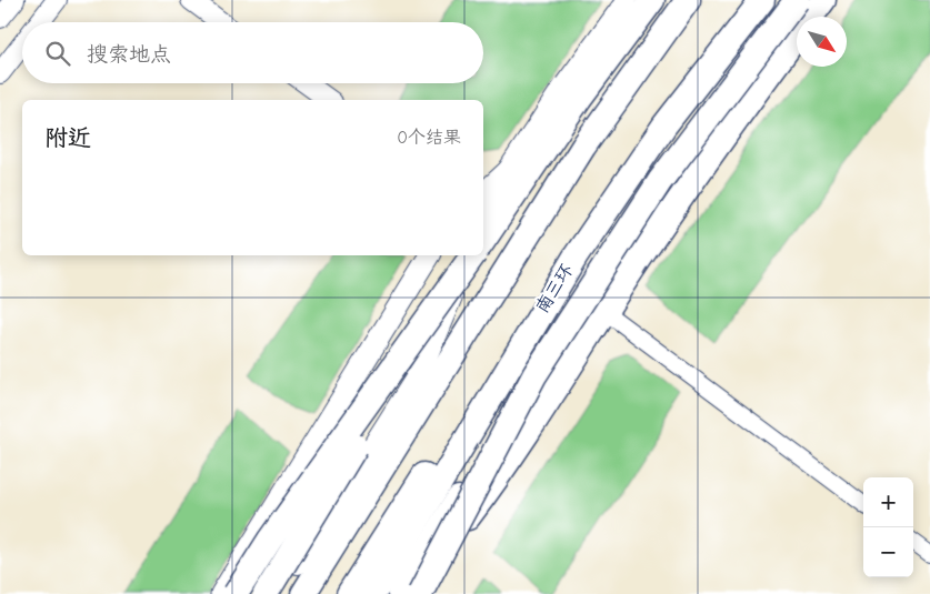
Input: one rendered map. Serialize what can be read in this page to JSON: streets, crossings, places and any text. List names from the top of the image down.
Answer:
{
  "streets": {
    "highway": ["南三环"]
  },
  "north": "bottom right",
  "page": {
    "search": "搜索地点",
    "heading": ["附近", "0个结果"],
    "map_buttons": ["+", "−"]
  }
}
